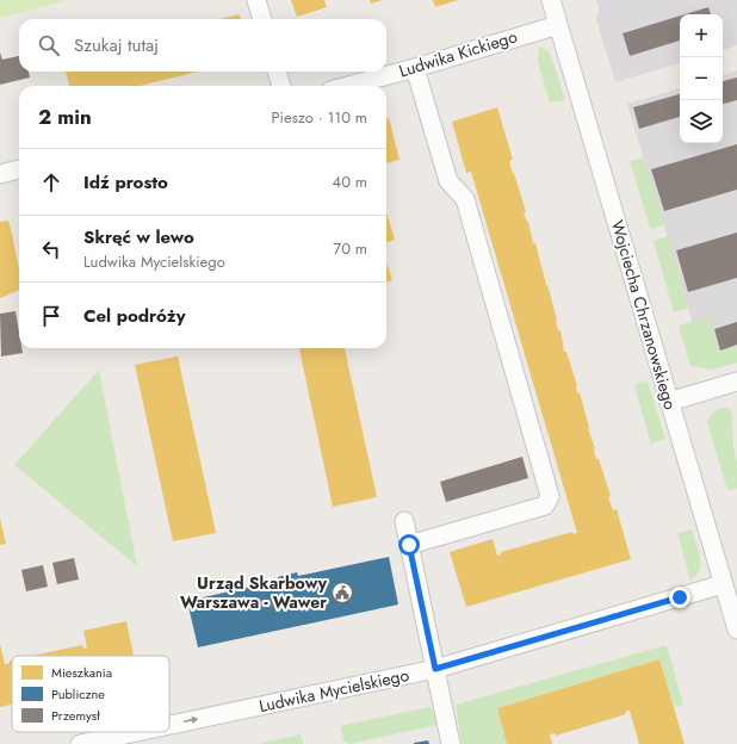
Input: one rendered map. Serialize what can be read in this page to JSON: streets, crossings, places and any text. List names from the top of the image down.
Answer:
{
  "streets": {
    "street": ["Ludwika Kickiego", "Wojciecha Chrzanowskiego", "Ludwika Mycielskiego"]
  },
  "crossings": [
    ["Ludwika Kickiego", "Wojciecha Chrzanowskiego"],
    ["Wojciecha Chrzanowskiego", "Ludwika Mycielskiego"]
  ],
  "one_way": ["Ludwika Mycielskiego"],
  "places": {
    "public building": ["Urząd Skarbowy Warszawa - Wawer"]
  },
  "legend": ["Mieszkania", "Publiczne", "Przemysł"],
  "page": {
    "map_buttons": ["+", "−"],
    "search": "Szukaj tutaj",
    "heading": ["2 min", "Pieszo · 110 m"],
    "list": [
      ["Idź prosto", "40 m"],
      ["Skręć w lewo", "Ludwika Mycielskiego", "70 m"],
      "Cel podróży"
    ]
  }
}
